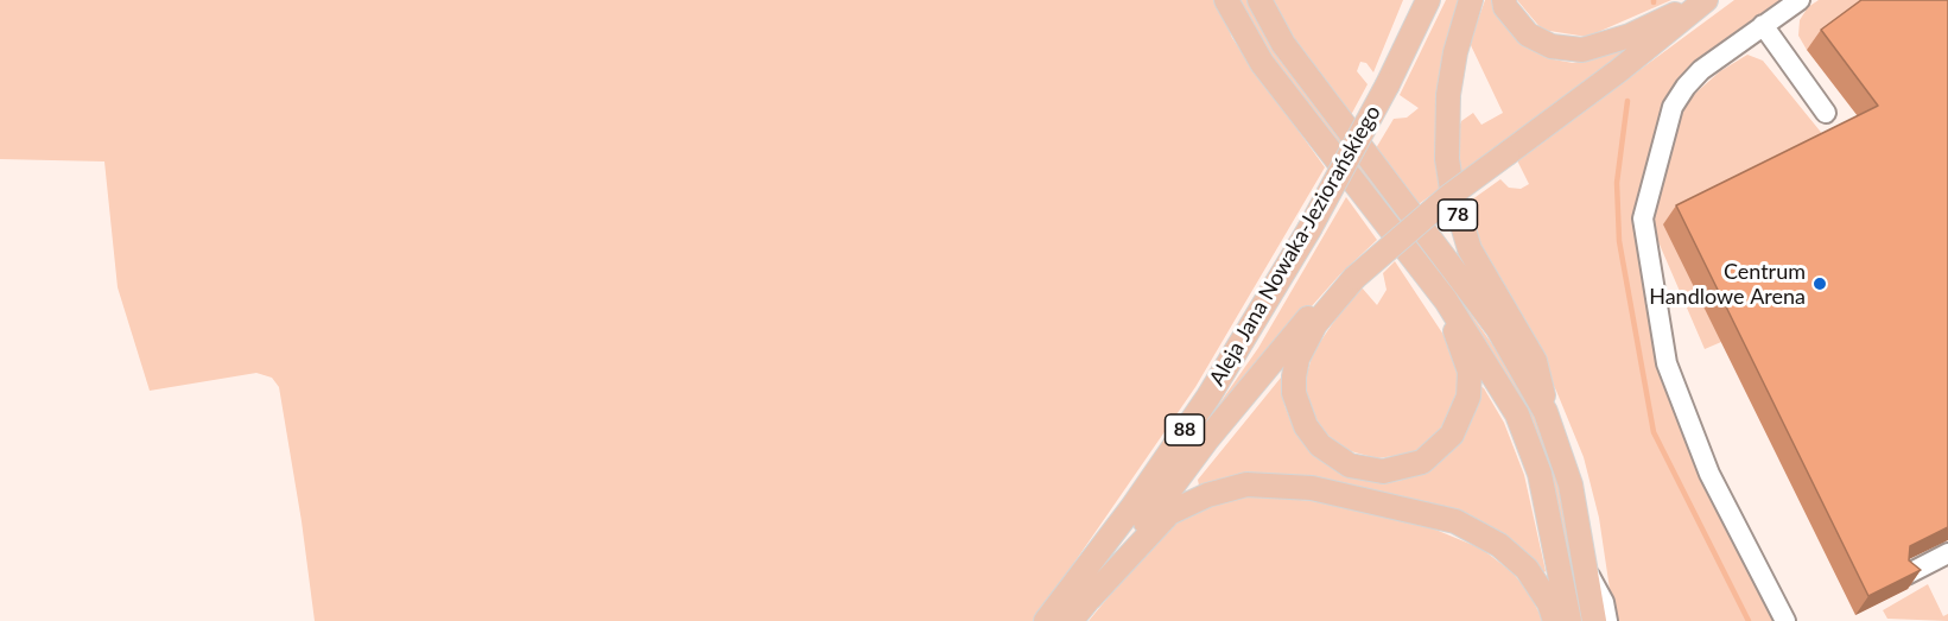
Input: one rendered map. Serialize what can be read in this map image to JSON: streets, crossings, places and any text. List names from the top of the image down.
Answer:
{
  "streets": {
    "main road": ["78", "Aleja Jana Nowaka-Jeziorańskiego", "88"]
  },
  "places": ["Centrum Handlowe Arena"]
}
